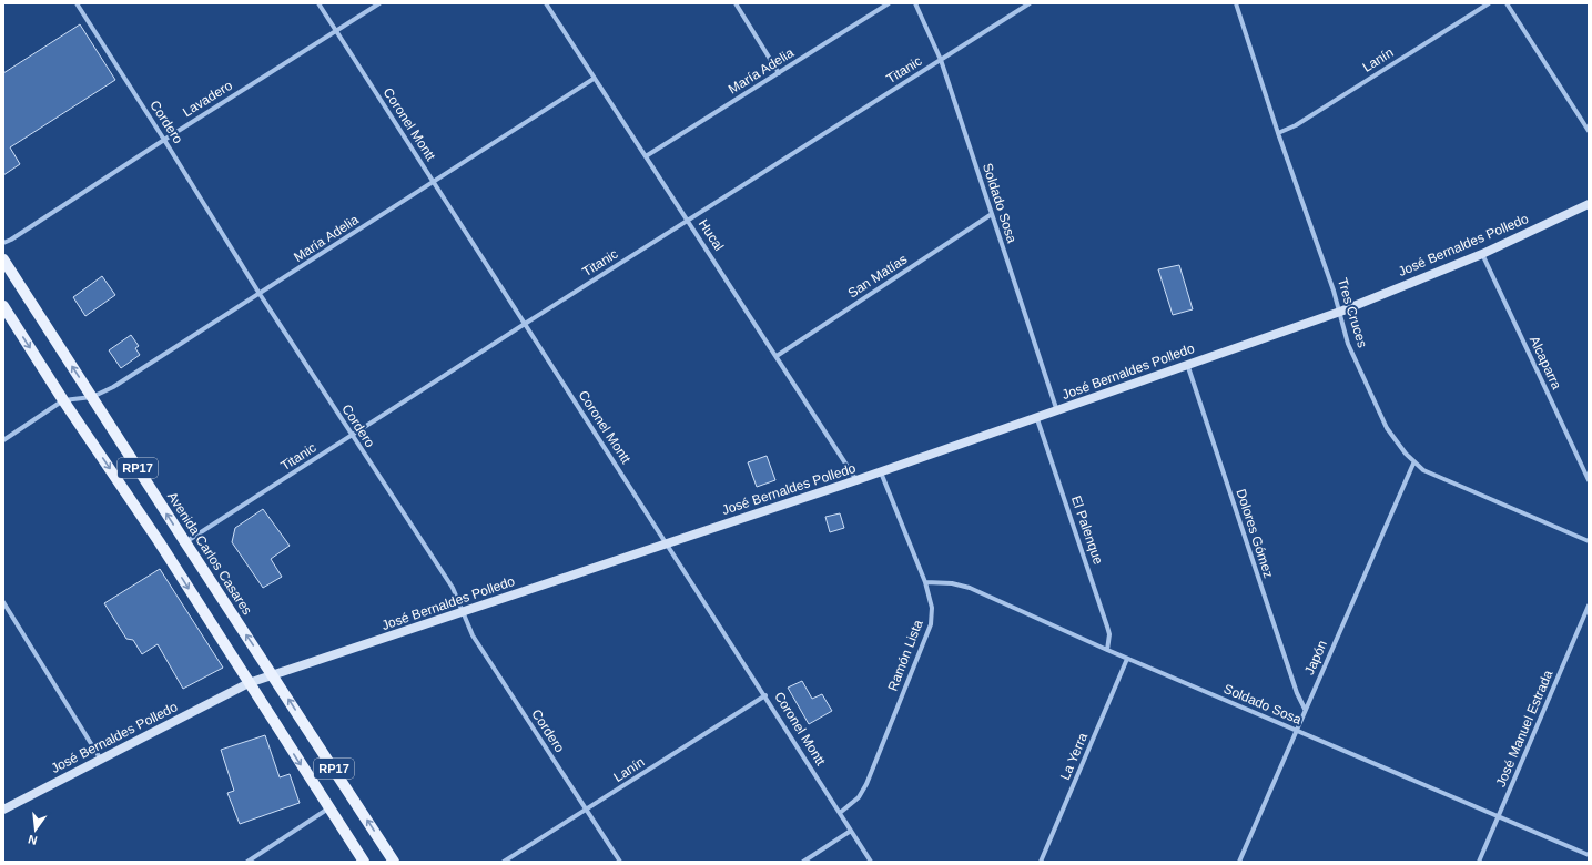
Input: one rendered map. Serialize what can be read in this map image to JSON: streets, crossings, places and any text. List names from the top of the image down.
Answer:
{
  "streets": {
    "main road": ["José Bernaldes Polledo", "RP17", "Avenida Carlos Casares"],
    "street": [
      "Lanín",
      "Titanic",
      "María Adelia",
      "Lavadero",
      "Cordero",
      "Coronel Montt",
      "Soldado Sosa",
      "Hucal",
      "San Matías",
      "Tres Cruces",
      "Alcaparra",
      "El Palenque",
      "Dolores Gómez",
      "Ramón Lista",
      "Japón",
      "José Manuel Estrada",
      "La Yerra"
    ]
  },
  "crossings": [
    ["Lanín", "Cordero"],
    ["Lanín", "Coronel Montt"],
    ["Lanín", "Tres Cruces"],
    ["Titanic", "Cordero"],
    ["Titanic", "Coronel Montt"],
    ["Titanic", "Soldado Sosa"],
    ["Titanic", "Hucal"],
    ["Titanic", "Avenida Carlos Casares"],
    ["María Adelia", "Cordero"],
    ["María Adelia", "Coronel Montt"],
    ["María Adelia", "Hucal"],
    ["María Adelia", "RP17"],
    ["María Adelia", "Avenida Carlos Casares"],
    ["Lavadero", "Cordero"],
    ["Lavadero", "Coronel Montt"],
    ["Cordero", "José Bernaldes Polledo"],
    ["Coronel Montt", "José Bernaldes Polledo"],
    ["Coronel Montt", "Ramón Lista"],
    ["Soldado Sosa", "José Bernaldes Polledo"],
    ["Soldado Sosa", "San Matías"],
    ["Soldado Sosa", "El Palenque"],
    ["Soldado Sosa", "Ramón Lista"],
    ["Soldado Sosa", "Japón"],
    ["Soldado Sosa", "José Manuel Estrada"],
    ["Soldado Sosa", "La Yerra"],
    ["Hucal", "José Bernaldes Polledo"],
    ["Hucal", "San Matías"],
    ["José Bernaldes Polledo", "Tres Cruces"],
    ["José Bernaldes Polledo", "Alcaparra"],
    ["José Bernaldes Polledo", "RP17"],
    ["José Bernaldes Polledo", "El Palenque"],
    ["José Bernaldes Polledo", "Dolores Gómez"],
    ["José Bernaldes Polledo", "Avenida Carlos Casares"],
    ["José Bernaldes Polledo", "Ramón Lista"],
    ["Tres Cruces", "Japón"],
    ["Dolores Gómez", "Japón"]
  ],
  "north": "bottom"
}
